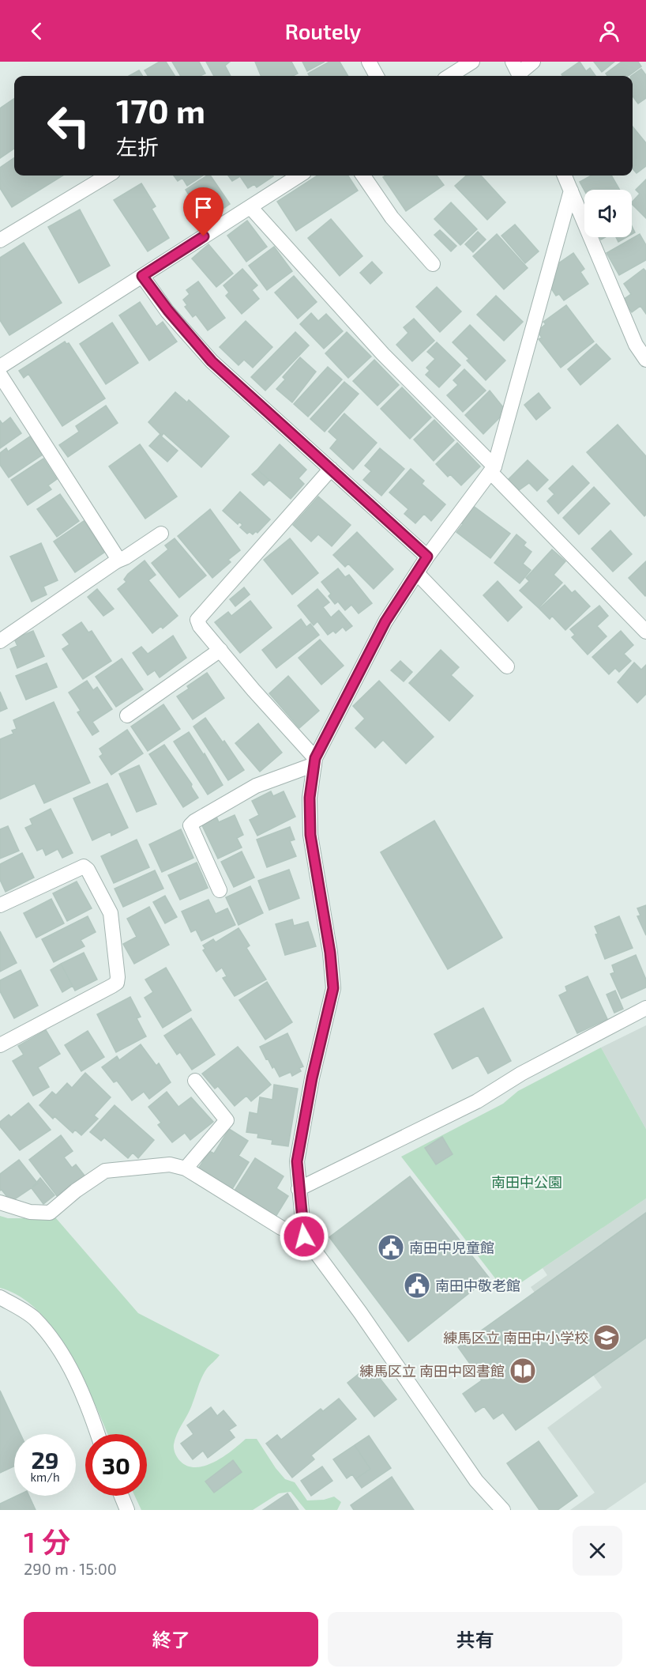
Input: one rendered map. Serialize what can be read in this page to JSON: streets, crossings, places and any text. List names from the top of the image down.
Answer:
{
  "parks": ["南田中公園"],
  "places": {
    "public building": ["南田中児童館", "南田中敬老館"],
    "school or university": ["練馬区立 南田中小学校"],
    "library": ["練馬区立 南田中図書館"]
  },
  "page": {
    "header": "Routely",
    "turn": ["170 m", "左折"],
    "speed": "29 km/h",
    "limit": "30",
    "heading": ["1 分", "290 m · 15:00"],
    "buttons": ["終了", "共有"]
  }
}
